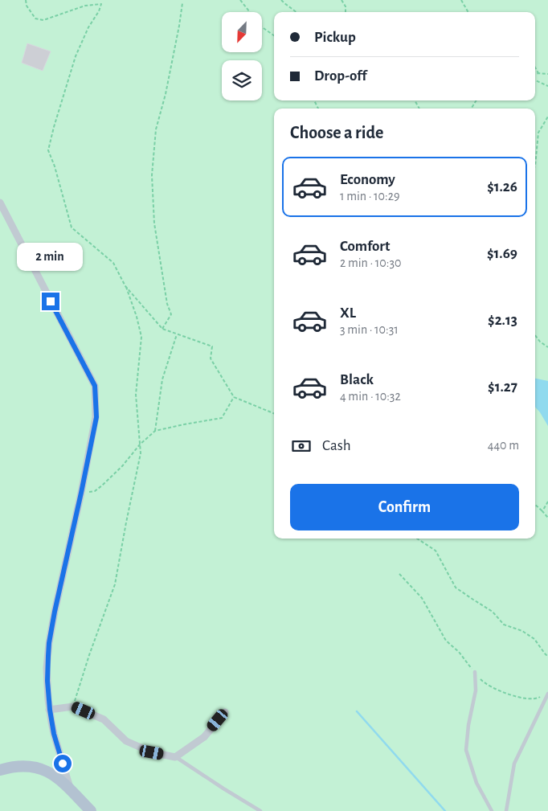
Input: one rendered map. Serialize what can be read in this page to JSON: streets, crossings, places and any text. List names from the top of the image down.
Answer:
{
  "north": "bottom left",
  "page": {
    "banner": ["Pickup", "Drop-off"],
    "heading": "Choose a ride",
    "list": [
      {
        "name": "Economy",
        "note": "1 min · 10:29",
        "value": "$1.26"
      },
      {
        "name": "Comfort",
        "note": "2 min · 10:30",
        "value": "$1.69"
      },
      {
        "name": "XL",
        "note": "3 min · 10:31",
        "value": "$2.13"
      },
      {
        "name": "Black",
        "note": "4 min · 10:32",
        "value": "$1.27"
      }
    ],
    "bubble": "2 min",
    "pay": ["Cash", "440 m"],
    "buttons": "Confirm"
  }
}
